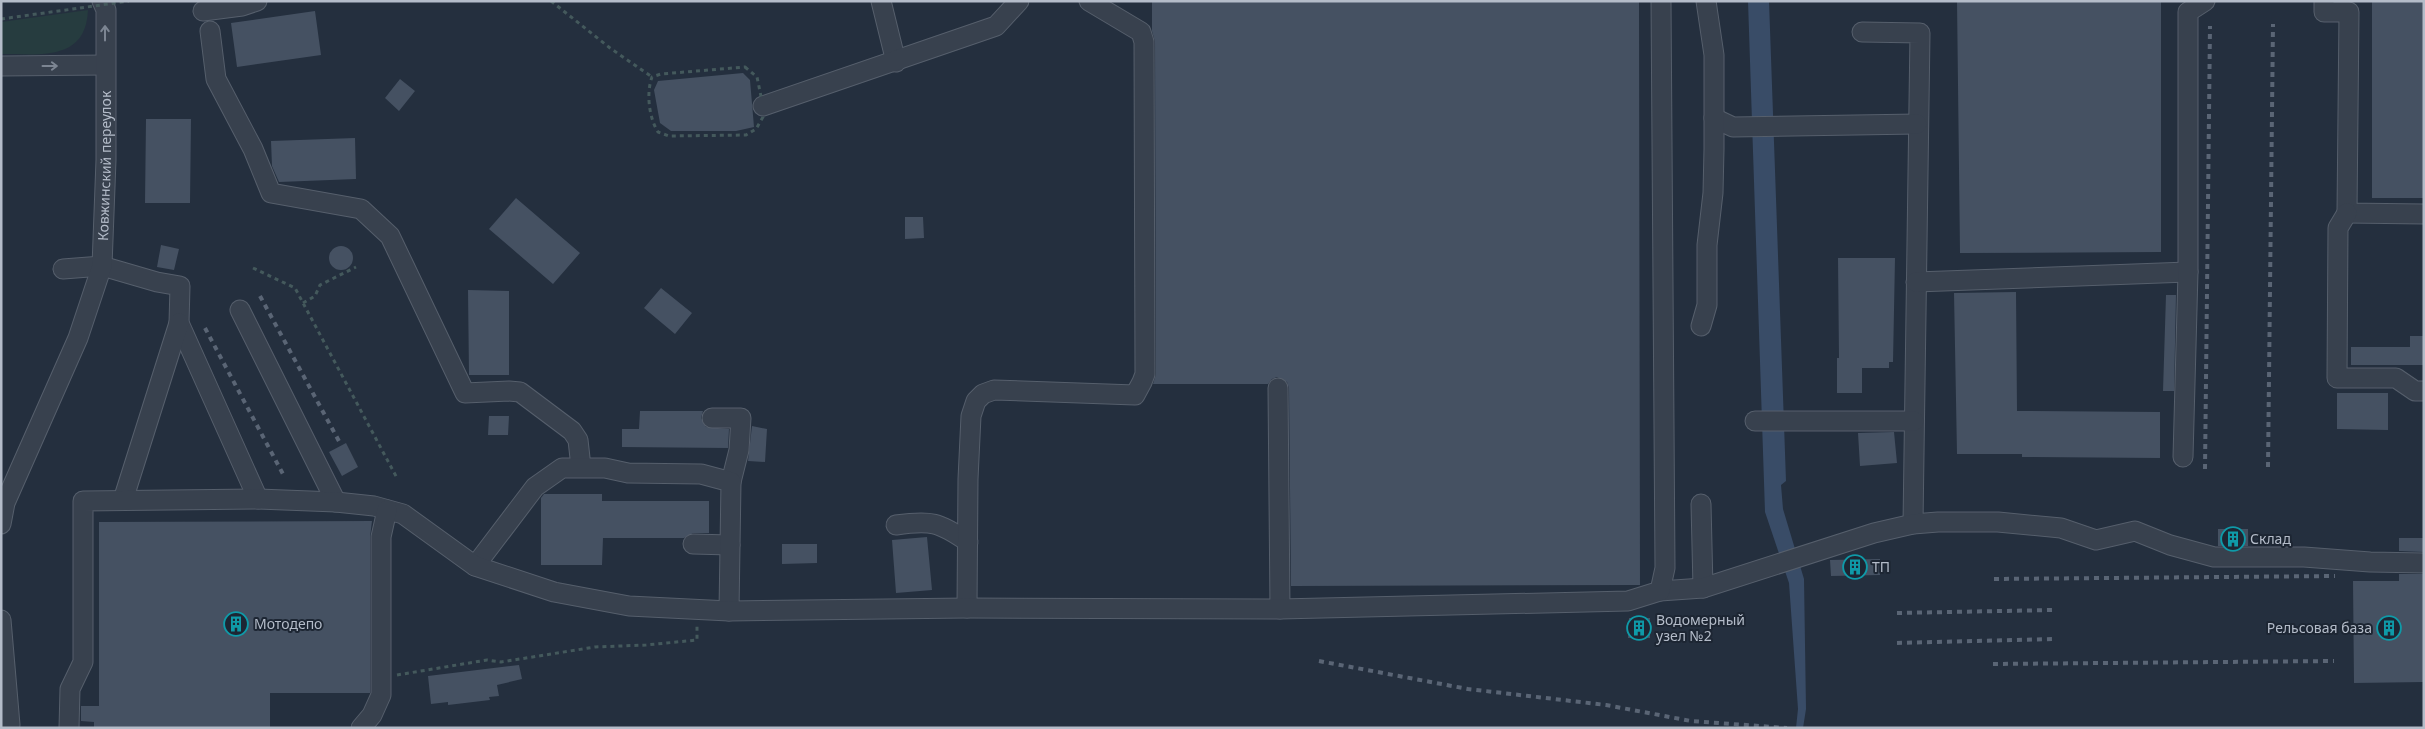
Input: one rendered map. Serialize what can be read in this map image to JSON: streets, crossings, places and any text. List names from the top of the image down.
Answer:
{
  "streets": {
    "street": ["Ковжинский переулок"]
  },
  "places": {
    "building": [
      "Склад",
      "ТП",
      "Мотодепо",
      "Водомерный узел №2",
      "Рельсовая база"
    ]
  }
}
